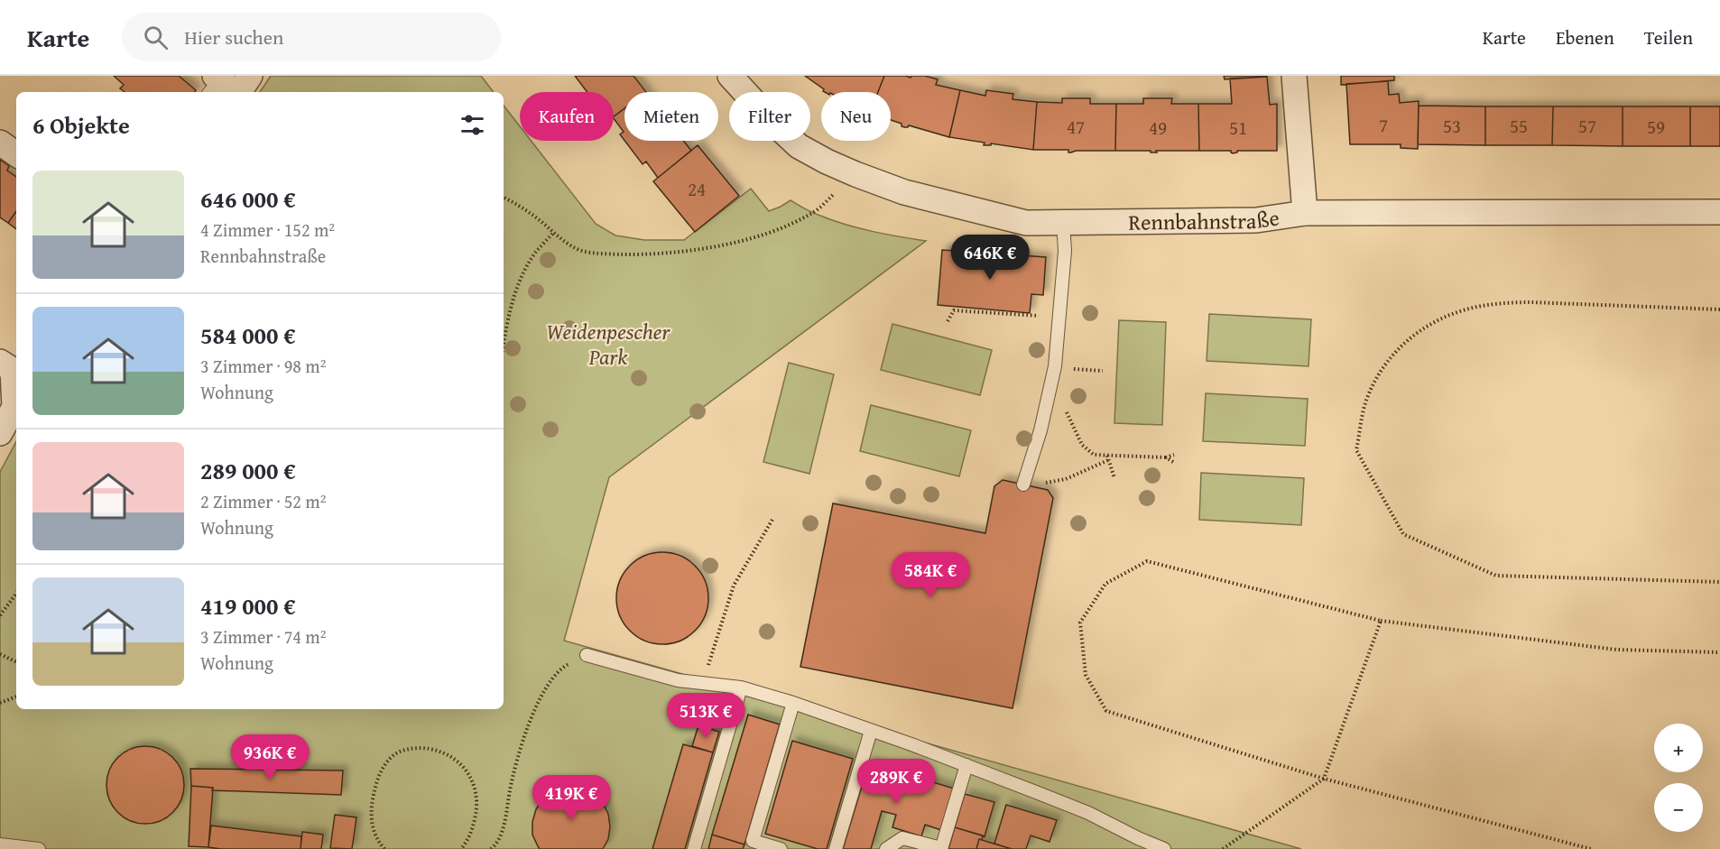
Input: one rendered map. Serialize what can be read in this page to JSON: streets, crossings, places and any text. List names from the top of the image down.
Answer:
{
  "streets": {
    "street": ["Rennbahnstraße"]
  },
  "parks": ["Weidenpescher Park"],
  "house_numbers": [
    "7",
    "53",
    "55",
    "57",
    "47",
    "59",
    "49",
    "51",
    "24"
  ],
  "page": {
    "header": "Karte",
    "search": "Hier suchen",
    "nav": ["Karte", "Ebenen", "Teilen"],
    "chip": [
      "Kaufen",
      "Mieten",
      "Filter",
      "Neu"
    ],
    "heading": "6 Objekte",
    "list": [
      {
        "name": "646 000 €",
        "note": "4 Zimmer · 152 m² · Rennbahnstraße"
      },
      {
        "name": "584 000 €",
        "note": "3 Zimmer · 98 m² · Wohnung"
      },
      {
        "name": "289 000 €",
        "note": "2 Zimmer · 52 m² · Wohnung"
      },
      {
        "name": "419 000 €",
        "note": "3 Zimmer · 74 m² · Wohnung"
      }
    ],
    "price": [
      "646K €",
      "584K €",
      "513K €",
      "936K €",
      "289K €",
      "419K €"
    ],
    "map_buttons": ["+", "−"]
  }
}
